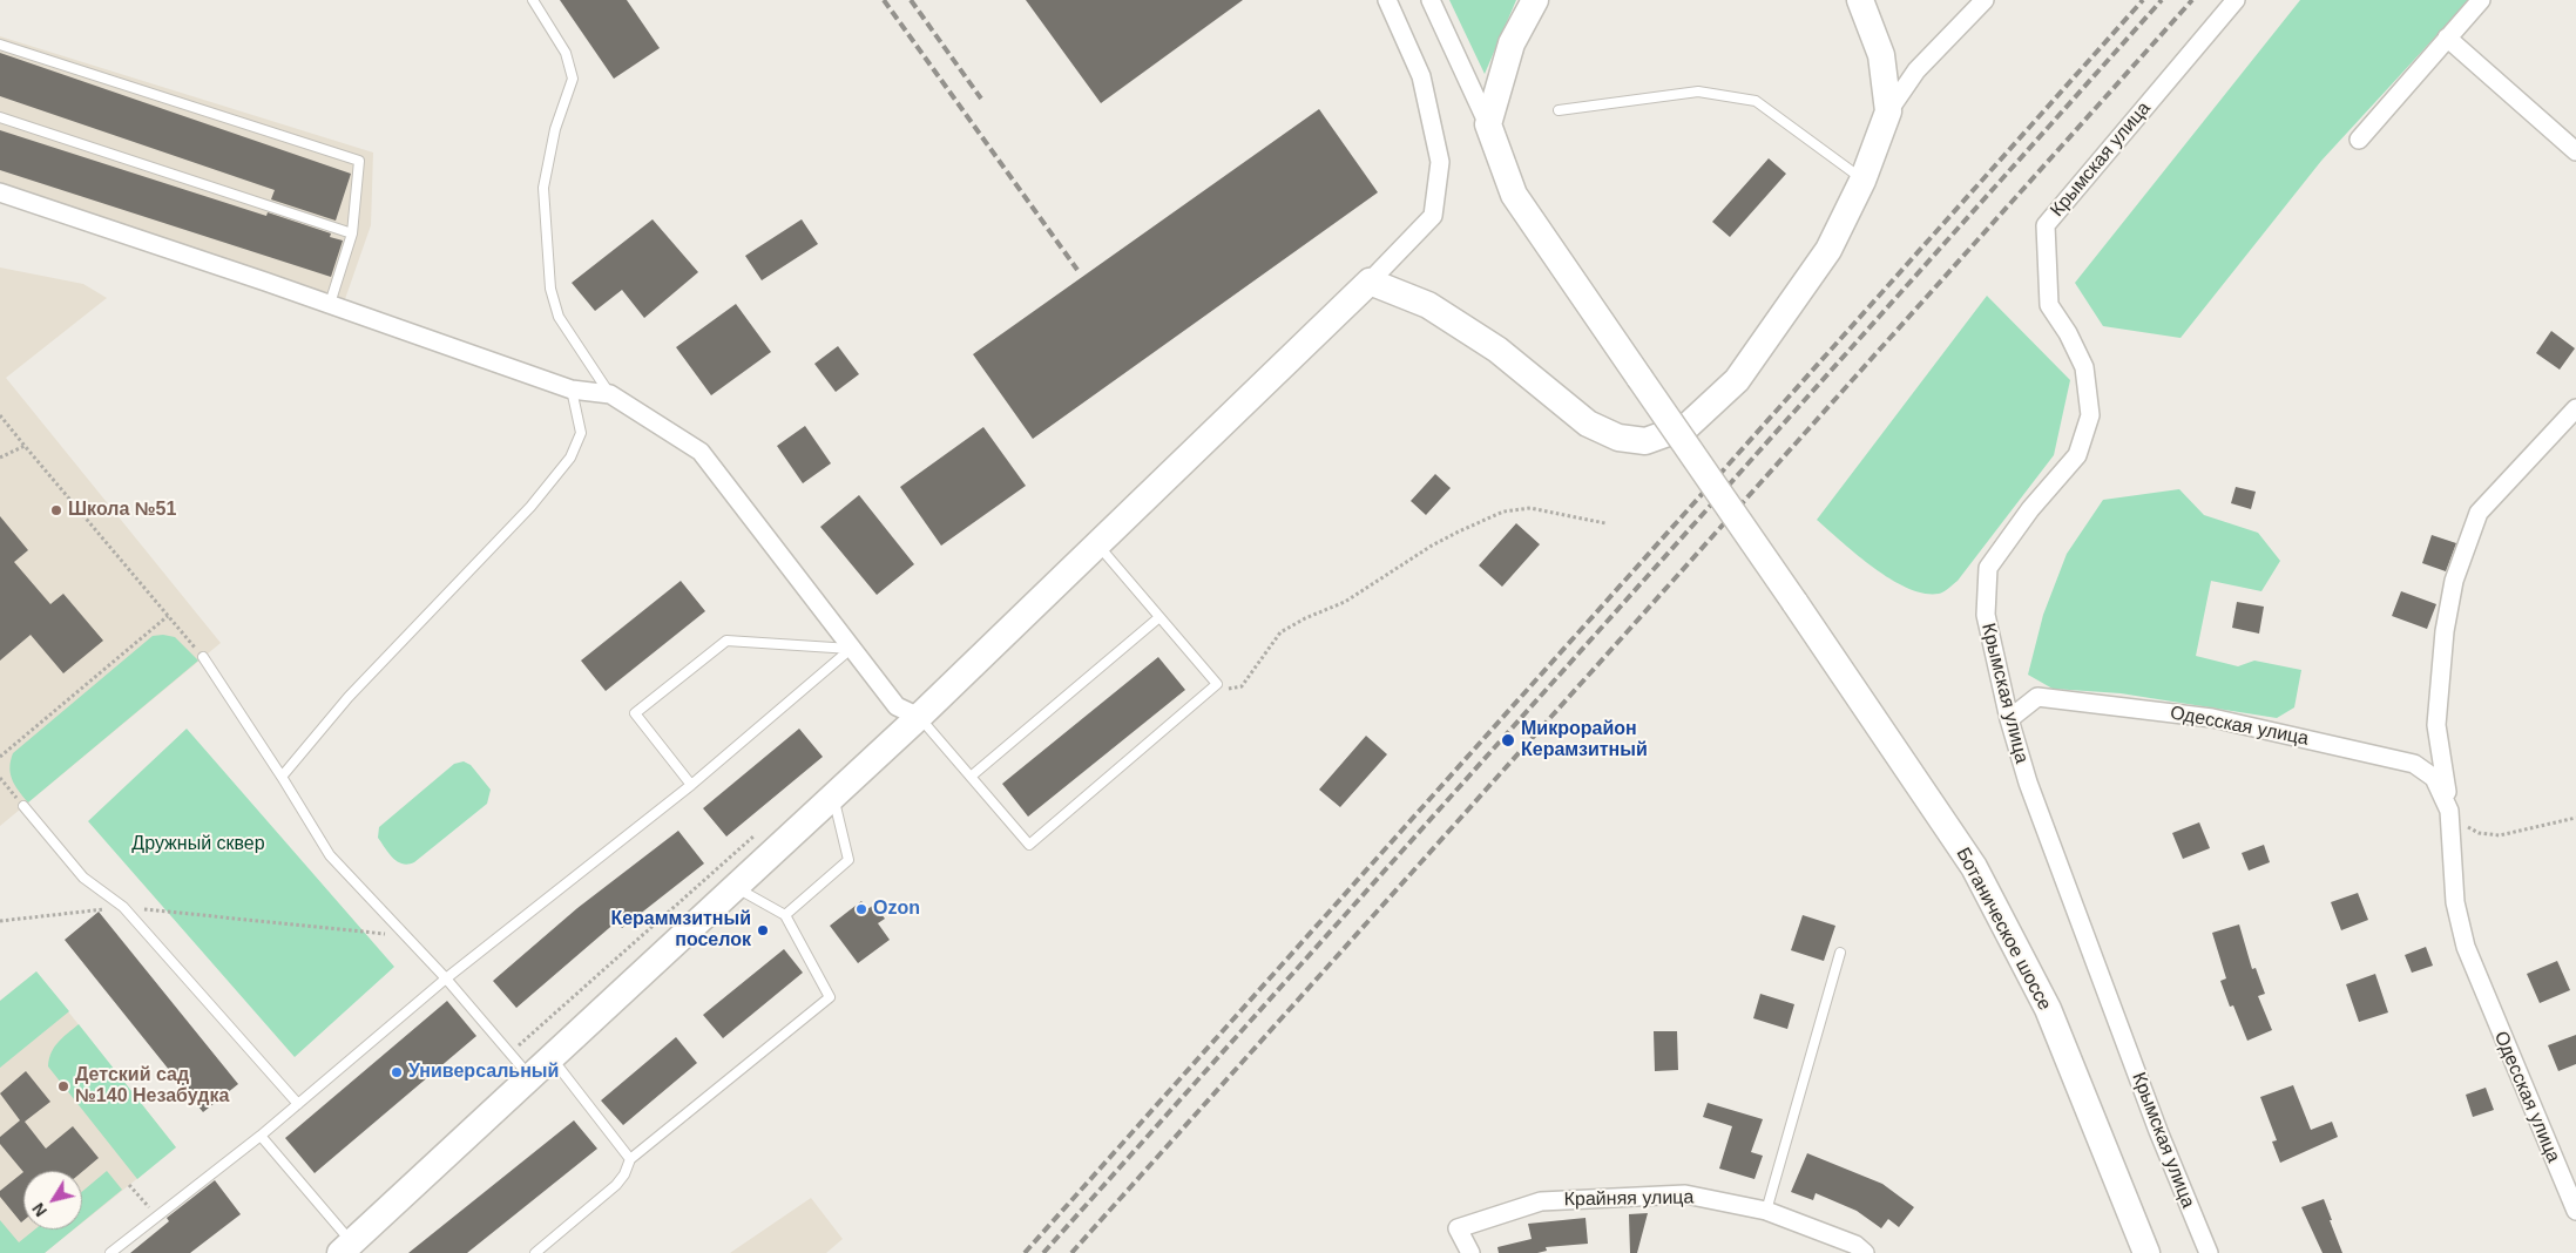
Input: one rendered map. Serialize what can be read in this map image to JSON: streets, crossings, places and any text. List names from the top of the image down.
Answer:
{
  "streets": {
    "street": [
      "Крымская улица",
      "Одесская улица",
      "Ботаническое шоссе",
      "Крайняя улица"
    ]
  },
  "crossings": [
    ["Крымская улица", "Одесская улица"]
  ],
  "parks": ["Дружный сквер"],
  "places": [
    "Школа №51",
    "Микрорайон Керамзитный",
    "Ozon",
    "Кераммзитный поселок",
    "Универсальный",
    "Детский сад №140 Незабудка"
  ],
  "north": "bottom left"
}
